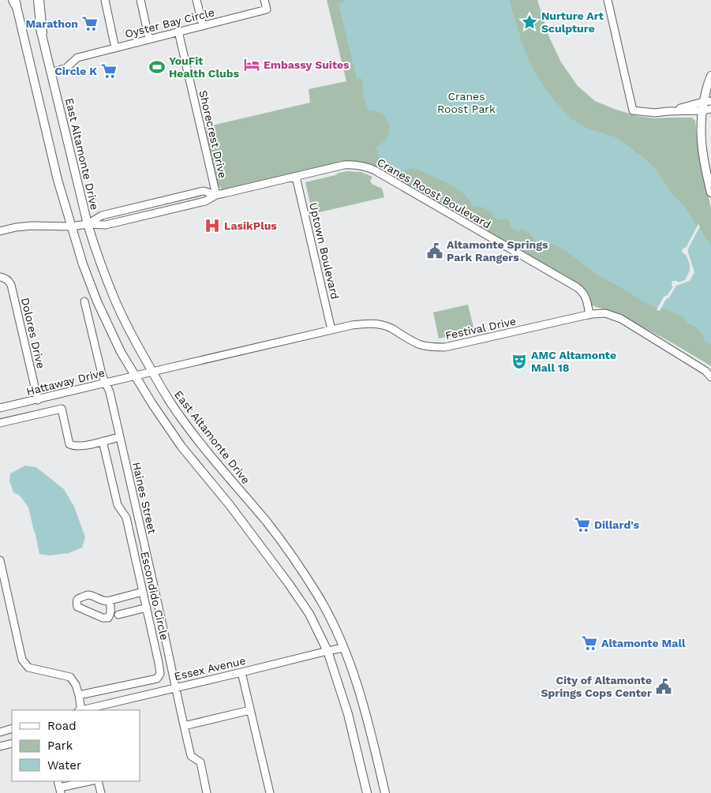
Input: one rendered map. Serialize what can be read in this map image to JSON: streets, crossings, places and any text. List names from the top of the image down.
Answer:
{
  "streets": {
    "main road": ["East Altamonte Drive"],
    "street": [
      "Oyster Bay Circle",
      "Shorecrest Drive",
      "Cranes Roost Boulevard",
      "Uptown Boulevard",
      "Festival Drive",
      "Dolores Drive",
      "Hattaway Drive",
      "Haines Street",
      "Escondido Circle",
      "Essex Avenue"
    ]
  },
  "crossings": [
    ["Oyster Bay Circle", "Shorecrest Drive"],
    ["Oyster Bay Circle", "East Altamonte Drive"],
    ["Shorecrest Drive", "Cranes Roost Boulevard"],
    ["East Altamonte Drive", "Cranes Roost Boulevard"],
    ["East Altamonte Drive", "Festival Drive"],
    ["East Altamonte Drive", "Essex Avenue"],
    ["Cranes Roost Boulevard", "Uptown Boulevard"],
    ["Cranes Roost Boulevard", "Festival Drive"],
    ["Uptown Boulevard", "Festival Drive"],
    ["Festival Drive", "Hattaway Drive"],
    ["Dolores Drive", "Hattaway Drive"],
    ["Hattaway Drive", "Haines Street"],
    ["Haines Street", "Essex Avenue"]
  ],
  "parks": ["Cranes Roost Park"],
  "places": {
    "place": ["Nurture Art Sculpture"],
    "supermarket": [
      "Marathon",
      "Circle K",
      "Dillard's",
      "Altamonte Mall"
    ],
    "hotel": ["Embassy Suites"],
    "sports": ["YouFit Health Clubs"],
    "hospital": ["LasikPlus"],
    "public building": ["Altamonte Springs Park Rangers", "City of Altamonte Springs Cops Center"],
    "theatre": ["AMC Altamonte Mall 18"]
  },
  "legend": ["Road", "Park", "Water"]
}
